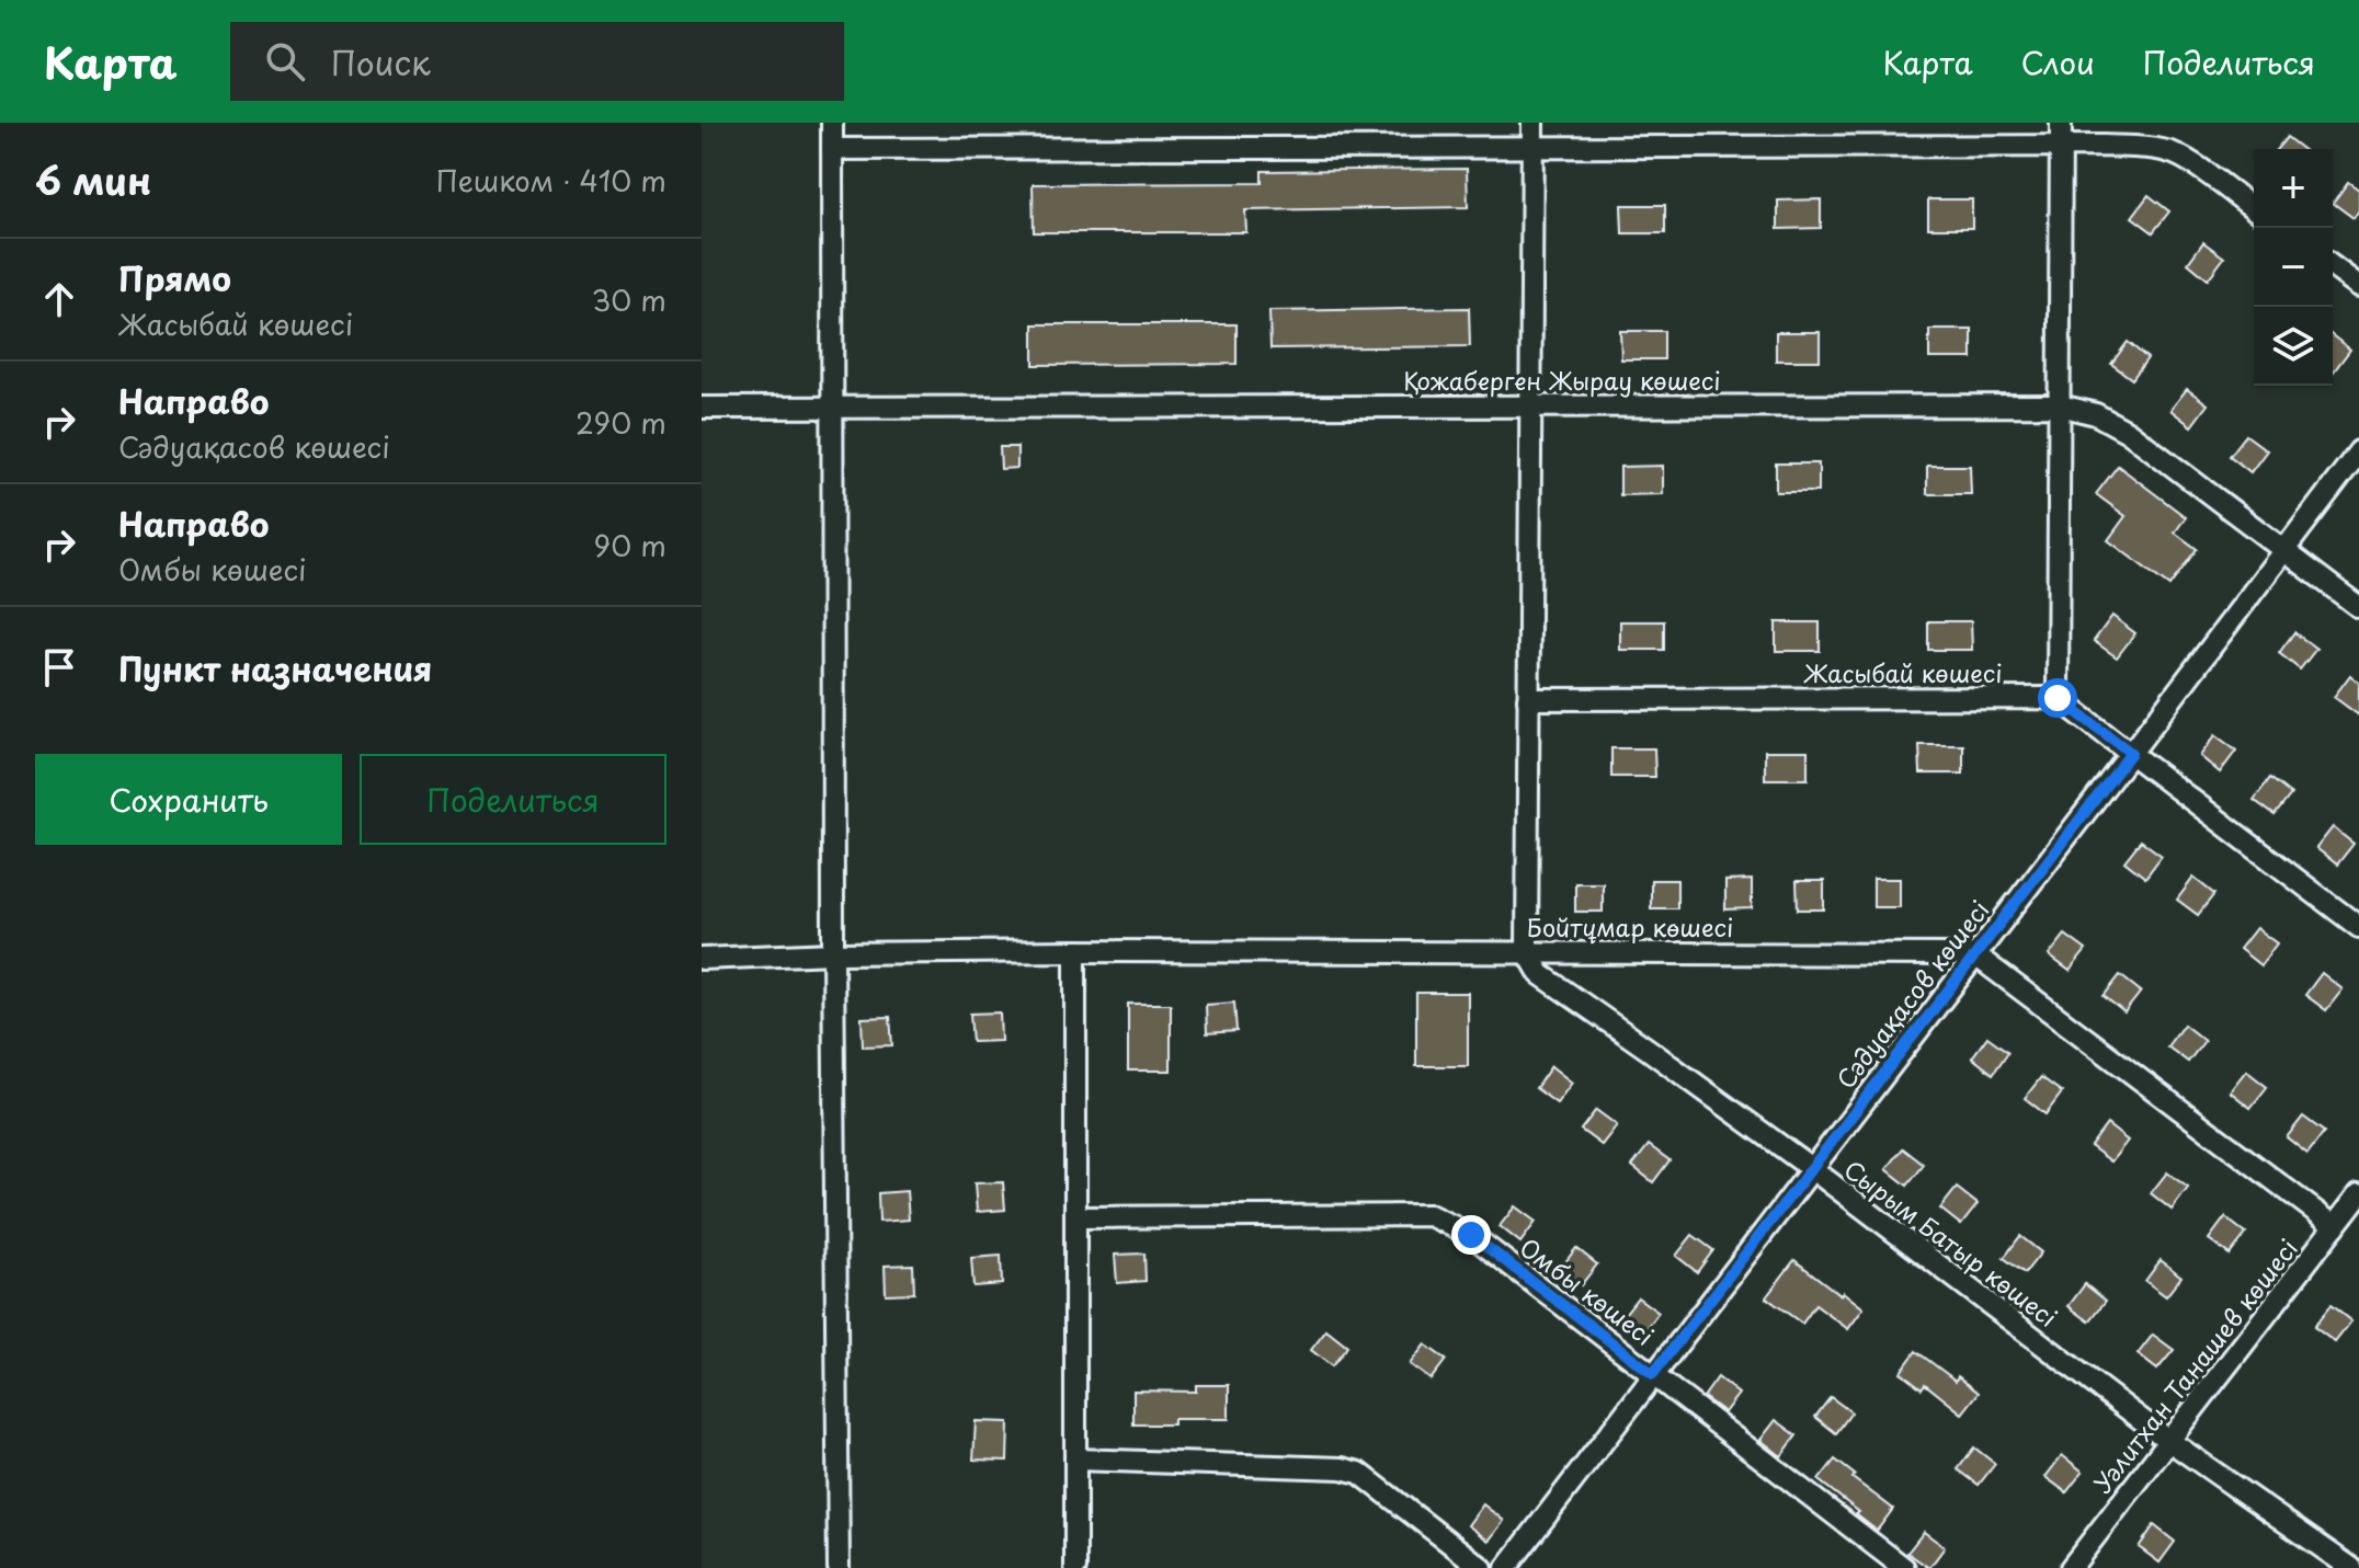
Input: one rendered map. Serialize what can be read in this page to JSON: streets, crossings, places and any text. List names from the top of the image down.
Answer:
{
  "streets": {
    "street": [
      "Қожаберген Жырау көшесі",
      "Жасыбай көшесі",
      "Бойтұмар көшесі",
      "Сәдуақасов көшесі",
      "Сырым Батыр көшесі",
      "Омбы көшесі",
      "Уәлитхан Танашев көшесі"
    ]
  },
  "crossings": [
    ["Қожаберген Жырау көшесі", "Сәдуақасов көшесі"],
    ["Бойтұмар көшесі", "Сәдуақасов көшесі"],
    ["Бойтұмар көшесі", "Сырым Батыр көшесі"],
    ["Сәдуақасов көшесі", "Сырым Батыр көшесі"],
    ["Сәдуақасов көшесі", "Омбы көшесі"],
    ["Сырым Батыр көшесі", "Уәлитхан Танашев көшесі"]
  ],
  "page": {
    "header": "Карта",
    "search": "Поиск",
    "nav": ["Карта", "Слои", "Поделиться"],
    "heading": ["6 мин", "Пешком · 410 m"],
    "map_buttons": ["+", "−"],
    "list": [
      ["Прямо", "Жасыбай көшесі", "30 m"],
      ["Направо", "Сәдуақасов көшесі", "290 m"],
      ["Направо", "Омбы көшесі", "90 m"],
      "Пункт назначения"
    ],
    "buttons": ["Сохранить", "Поделиться"]
  }
}
